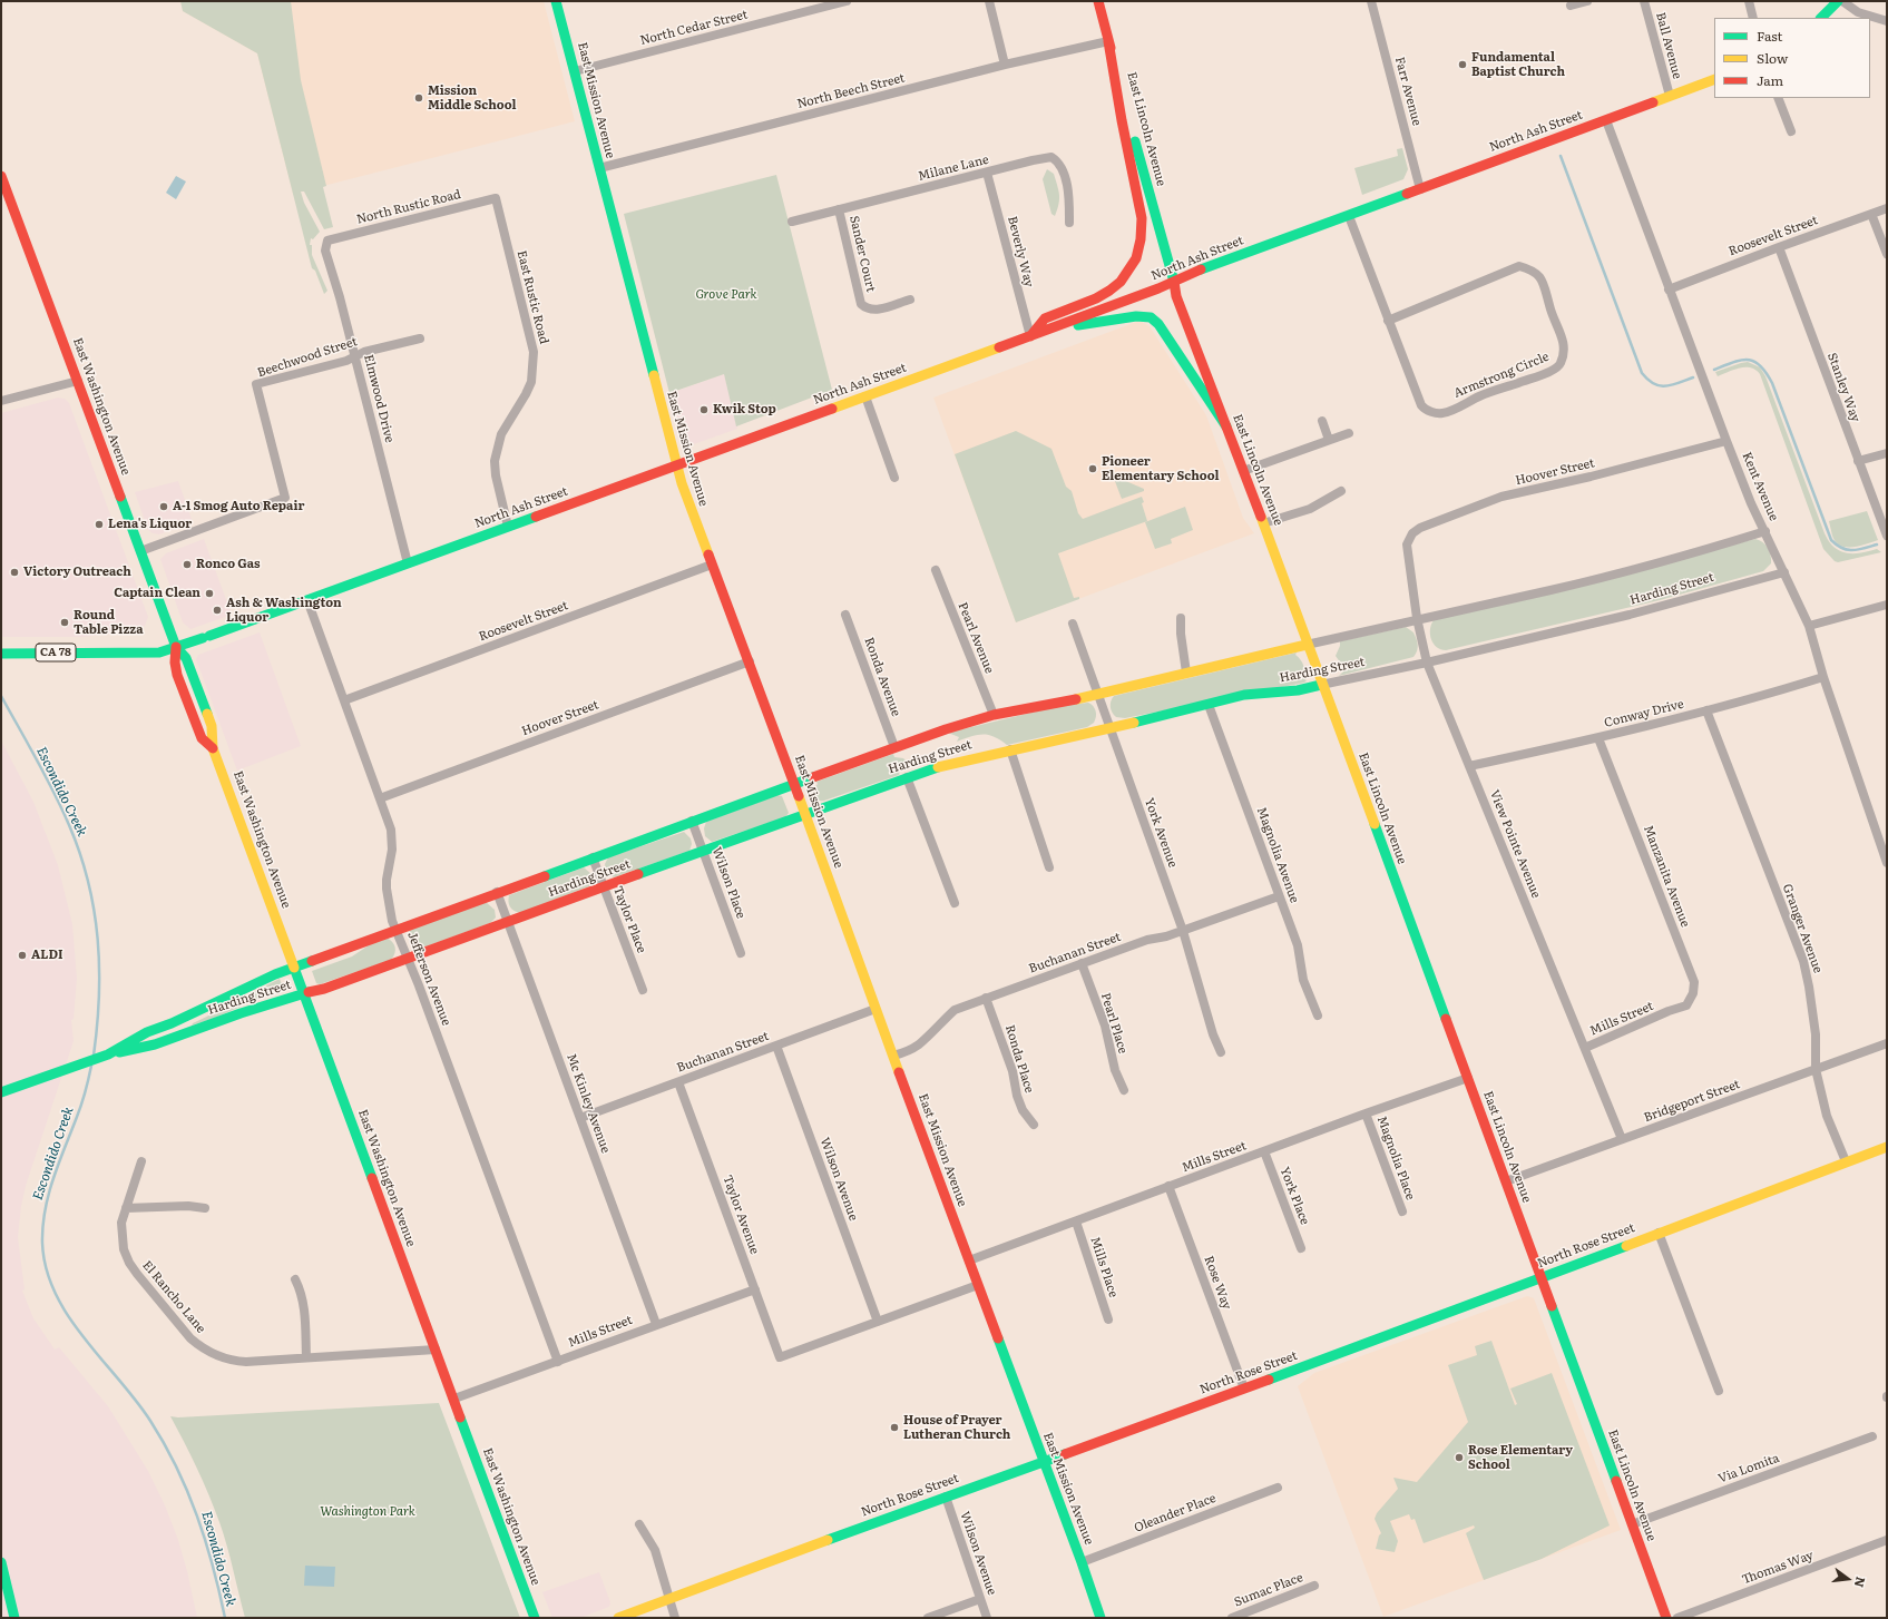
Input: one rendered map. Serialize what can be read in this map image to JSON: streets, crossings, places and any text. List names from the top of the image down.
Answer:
{
  "streets": {
    "main road": [
      "East Mission Avenue",
      "East Lincoln Avenue",
      "North Ash Street",
      "East Washington Avenue",
      "Harding Street",
      "CA 78",
      "North Rose Street"
    ],
    "street": [
      "North Cedar Street",
      "Ball Avenue",
      "North Beech Street",
      "Farr Avenue",
      "Milane Lane",
      "North Rustic Road",
      "Roosevelt Street",
      "Beverly Way",
      "Sander Court",
      "East Rustic Road",
      "Beechwood Street",
      "Armstrong Circle",
      "Stanley Way",
      "Elmwood Drive",
      "Hoover Street",
      "Kent Avenue",
      "Pearl Avenue",
      "Ronda Avenue",
      "Conway Drive",
      "York Avenue",
      "View Pointe Avenue",
      "Magnolia Avenue",
      "Manzanita Avenue",
      "Wilson Place",
      "Taylor Place",
      "Granger Avenue",
      "Buchanan Street",
      "Jefferson Avenue",
      "Mills Street",
      "Pearl Place",
      "Ronda Place",
      "Bridgeport Street",
      "Mc Kinley Avenue",
      "Magnolia Place",
      "Wilson Avenue",
      "York Place",
      "Taylor Avenue",
      "Mills Place",
      "Rose Way",
      "El Rancho Lane",
      "Via Lomita",
      "Oleander Place",
      "Thomas Way",
      "Sumac Place"
    ]
  },
  "crossings": [
    ["North Cedar Street", "East Mission Avenue"],
    ["Ball Avenue", "North Ash Street"],
    ["North Beech Street", "East Mission Avenue"],
    ["North Beech Street", "East Lincoln Avenue"],
    ["Farr Avenue", "North Ash Street"],
    ["East Mission Avenue", "North Ash Street"],
    ["East Mission Avenue", "Roosevelt Street"],
    ["East Mission Avenue", "Hoover Street"],
    ["East Mission Avenue", "Harding Street"],
    ["East Mission Avenue", "Buchanan Street"],
    ["East Mission Avenue", "Mills Street"],
    ["East Mission Avenue", "North Rose Street"],
    ["East Mission Avenue", "Oleander Place"],
    ["East Lincoln Avenue", "North Ash Street"],
    ["East Lincoln Avenue", "Harding Street"],
    ["East Lincoln Avenue", "Mills Street"],
    ["East Lincoln Avenue", "Bridgeport Street"],
    ["East Lincoln Avenue", "North Rose Street"],
    ["East Lincoln Avenue", "Via Lomita"],
    ["North Ash Street", "Beverly Way"],
    ["North Ash Street", "East Rustic Road"],
    ["North Ash Street", "Armstrong Circle"],
    ["North Ash Street", "Elmwood Drive"],
    ["North Ash Street", "East Washington Avenue"],
    ["North Ash Street", "Kent Avenue"],
    ["North Ash Street", "Jefferson Avenue"],
    ["Milane Lane", "Beverly Way"],
    ["Milane Lane", "Sander Court"],
    ["North Rustic Road", "East Rustic Road"],
    ["North Rustic Road", "Elmwood Drive"],
    ["Roosevelt Street", "Stanley Way"],
    ["Roosevelt Street", "Kent Avenue"],
    ["Roosevelt Street", "Jefferson Avenue"],
    ["Beechwood Street", "Elmwood Drive"],
    ["Beechwood Street", "East Washington Avenue"],
    ["East Washington Avenue", "Harding Street"],
    ["East Washington Avenue", "Mills Street"],
    ["East Washington Avenue", "El Rancho Lane"],
    ["Hoover Street", "Kent Avenue"],
    ["Hoover Street", "View Pointe Avenue"],
    ["Hoover Street", "Jefferson Avenue"],
    ["Kent Avenue", "Harding Street"],
    ["Kent Avenue", "Conway Drive"],
    ["Harding Street", "Pearl Avenue"],
    ["Harding Street", "Ronda Avenue"],
    ["Harding Street", "York Avenue"],
    ["Harding Street", "View Pointe Avenue"],
    ["Harding Street", "Magnolia Avenue"],
    ["Harding Street", "Wilson Place"],
    ["Harding Street", "Taylor Place"],
    ["Harding Street", "Jefferson Avenue"],
    ["Harding Street", "Mc Kinley Avenue"],
    ["Conway Drive", "View Pointe Avenue"],
    ["Conway Drive", "Manzanita Avenue"],
    ["Conway Drive", "Granger Avenue"],
    ["York Avenue", "Buchanan Street"],
    ["View Pointe Avenue", "Mills Street"],
    ["View Pointe Avenue", "Bridgeport Street"],
    ["Magnolia Avenue", "Buchanan Street"],
    ["Manzanita Avenue", "Mills Street"],
    ["Granger Avenue", "Bridgeport Street"],
    ["Granger Avenue", "North Rose Street"],
    ["Buchanan Street", "Pearl Place"],
    ["Buchanan Street", "Ronda Place"],
    ["Buchanan Street", "Mc Kinley Avenue"],
    ["Buchanan Street", "Wilson Avenue"],
    ["Buchanan Street", "Taylor Avenue"],
    ["Jefferson Avenue", "Mills Street"],
    ["Mills Street", "Mc Kinley Avenue"],
    ["Mills Street", "Magnolia Place"],
    ["Mills Street", "York Place"],
    ["Mills Street", "Taylor Avenue"],
    ["Mills Street", "Mills Place"],
    ["Mills Street", "Rose Way"],
    ["Wilson Avenue", "Taylor Avenue"],
    ["Wilson Avenue", "North Rose Street"],
    ["North Rose Street", "Rose Way"]
  ],
  "water": ["Escondido Creek"],
  "parks": ["Grove Park", "Washington Park"],
  "places": [
    "Fundamental Baptist Church",
    "Mission Middle School",
    "Kwik Stop",
    "Pioneer Elementary School",
    "A-1 Smog Auto Repair",
    "Lena's Liquor",
    "Ronco Gas",
    "Victory Outreach",
    "Captain Clean",
    "Ash & Washington Liquor",
    "Round Table Pizza",
    "ALDI",
    "House of Prayer Lutheran Church",
    "Rose Elementary School"
  ],
  "legend": ["Fast", "Slow", "Jam"],
  "north": "right"
}
